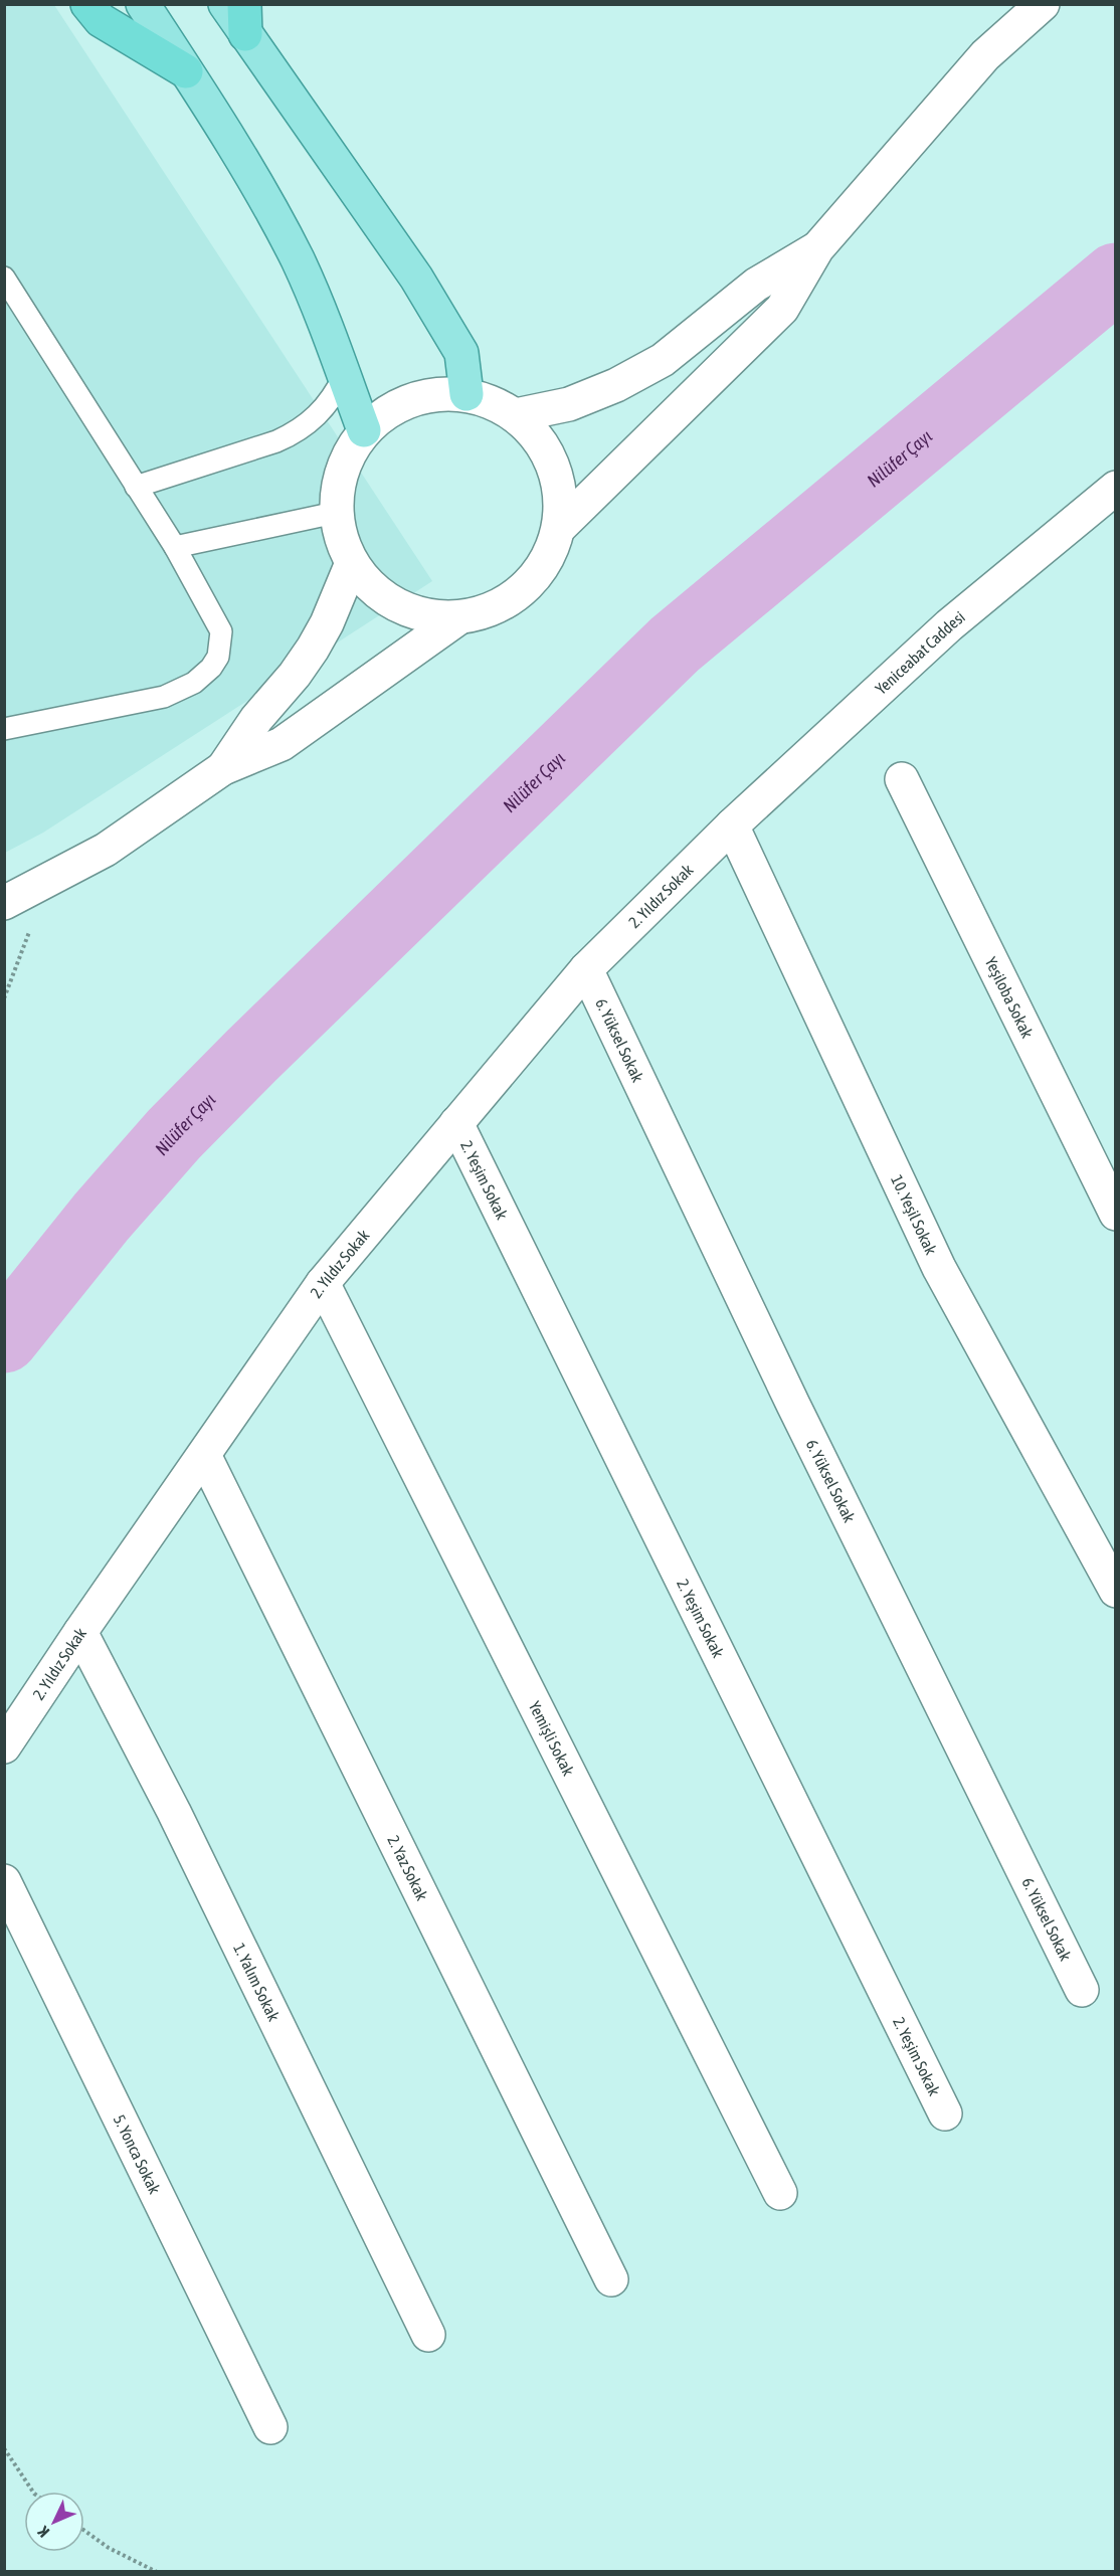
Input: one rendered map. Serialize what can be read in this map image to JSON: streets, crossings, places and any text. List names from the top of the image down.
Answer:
{
  "streets": {
    "street": [
      "Yeniceabat Caddesi",
      "2. Yıldız Sokak",
      "Yeşiloba Sokak",
      "6. Yüksel Sokak",
      "2. Yeşim Sokak",
      "10. Yeşil Sokak",
      "Yemişli Sokak",
      "2. Yaz Sokak",
      "1. Yalım Sokak",
      "5. Yonca Sokak"
    ]
  },
  "crossings": [
    ["Yeniceabat Caddesi", "2. Yıldız Sokak"],
    ["Yeniceabat Caddesi", "10. Yeşil Sokak"],
    ["2. Yıldız Sokak", "6. Yüksel Sokak"],
    ["2. Yıldız Sokak", "2. Yeşim Sokak"],
    ["2. Yıldız Sokak", "10. Yeşil Sokak"],
    ["2. Yıldız Sokak", "Yemişli Sokak"],
    ["2. Yıldız Sokak", "2. Yaz Sokak"],
    ["2. Yıldız Sokak", "1. Yalım Sokak"]
  ],
  "water": ["Nilüfer Çayı"],
  "north": "bottom left"
}
